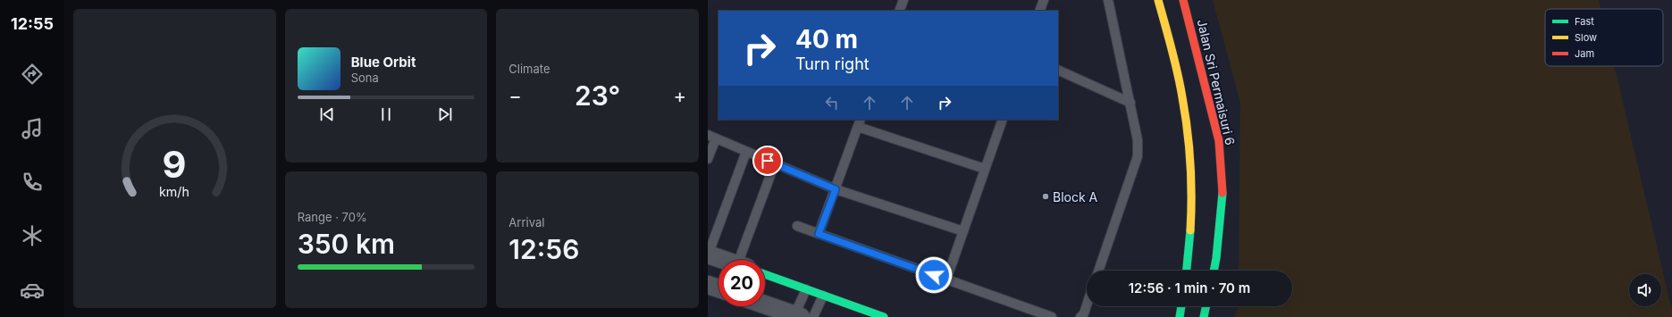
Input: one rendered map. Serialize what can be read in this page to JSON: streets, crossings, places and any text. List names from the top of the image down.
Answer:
{
  "streets": {
    "street": ["Jalan Sri Permaisuri 6"]
  },
  "places": ["Block A"],
  "legend": ["Fast", "Slow", "Jam"],
  "page": {
    "tabs": "12:55",
    "tile": [
      "Climate",
      ["Range · 70%", "350 km"],
      ["Arrival", "12:56"]
    ],
    "turn": ["40 m", "Turn right"],
    "song": ["Blue Orbit", "Sona"],
    "heat": ["−", "23°", "+"],
    "limit": "20",
    "trip": "12:56 · 1 min · 70 m",
    "gauge": ["9", "km/h"]
  }
}
